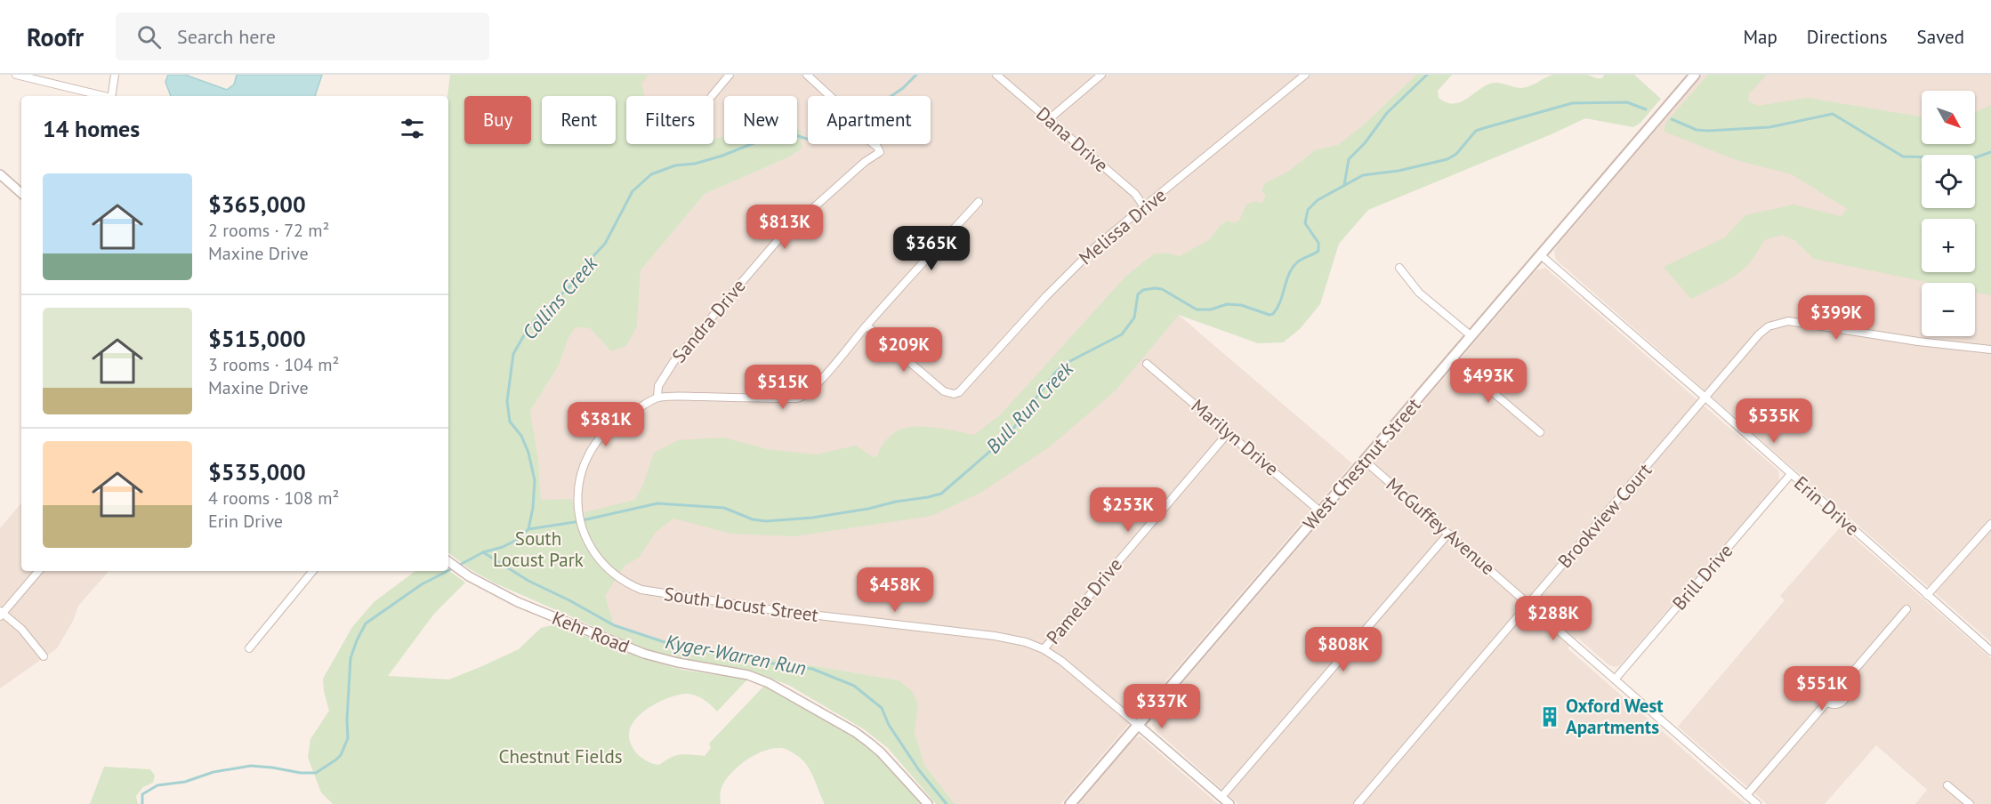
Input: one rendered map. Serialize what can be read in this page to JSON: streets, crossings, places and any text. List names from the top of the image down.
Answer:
{
  "streets": {
    "main road": ["West Chestnut Street"],
    "street": [
      "Dana Drive",
      "Melissa Drive",
      "Sandra Drive",
      "Marilyn Drive",
      "Erin Drive",
      "Brookview Court",
      "McGuffey Avenue",
      "Brill Drive",
      "Pamela Drive",
      "South Locust Street",
      "Kehr Road"
    ]
  },
  "crossings": [
    ["Dana Drive", "Melissa Drive"],
    ["Sandra Drive", "South Locust Street"],
    ["Marilyn Drive", "West Chestnut Street"],
    ["Marilyn Drive", "Pamela Drive"],
    ["West Chestnut Street", "Erin Drive"],
    ["West Chestnut Street", "McGuffey Avenue"],
    ["West Chestnut Street", "South Locust Street"],
    ["Erin Drive", "Brookview Court"],
    ["Erin Drive", "Brill Drive"],
    ["Brookview Court", "McGuffey Avenue"],
    ["McGuffey Avenue", "Brill Drive"],
    ["Pamela Drive", "South Locust Street"]
  ],
  "water": ["Collins Creek", "Bull Run Creek", "Kyger-Warren Run"],
  "parks": ["South Locust Park", "Chestnut Fields"],
  "places": {
    "building": ["Oxford West Apartments"]
  },
  "north": "bottom right",
  "page": {
    "header": "Roofr",
    "search": "Search here",
    "nav": ["Map", "Directions", "Saved"],
    "map_buttons": ["+", "−"],
    "chip": [
      "Buy",
      "Rent",
      "Filters",
      "New",
      "Apartment"
    ],
    "heading": "14 homes",
    "list": [
      {
        "name": "$365,000",
        "note": "2 rooms · 72 m² · Maxine Drive"
      },
      {
        "name": "$515,000",
        "note": "3 rooms · 104 m² · Maxine Drive"
      },
      {
        "name": "$535,000",
        "note": "4 rooms · 108 m² · Erin Drive"
      }
    ],
    "price": [
      "$813K",
      "$365K",
      "$399K",
      "$209K",
      "$493K",
      "$515K",
      "$535K",
      "$381K",
      "$253K",
      "$458K",
      "$288K",
      "$808K",
      "$551K",
      "$337K"
    ]
  }
}
